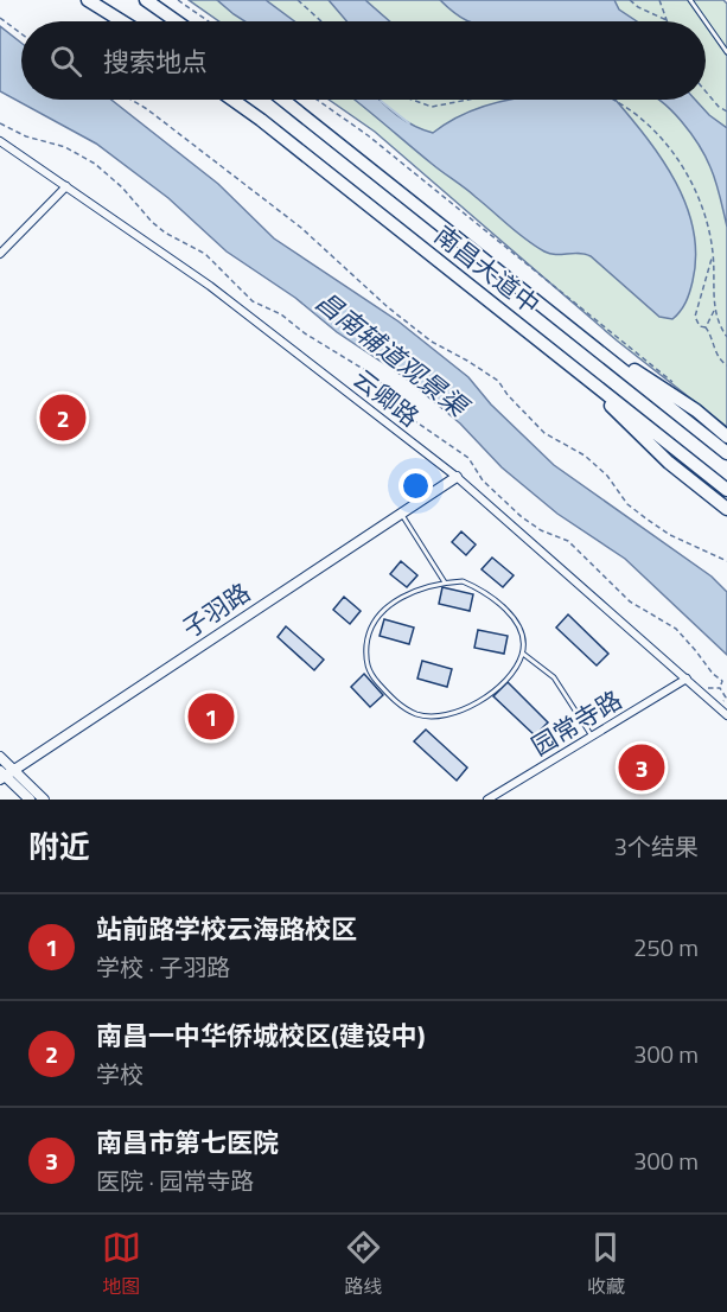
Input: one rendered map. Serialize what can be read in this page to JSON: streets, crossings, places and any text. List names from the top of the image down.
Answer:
{
  "streets": {
    "highway": ["南昌大道中"],
    "street": ["云卿路", "子羽路", "园常寺路"]
  },
  "crossings": [
    ["云卿路", "子羽路"],
    ["云卿路", "园常寺路"]
  ],
  "water": ["昌南辅道观景渠"],
  "page": {
    "search": "搜索地点",
    "pins": ["2", "1", "3"],
    "heading": ["附近", "3个结果"],
    "list": [
      {
        "mark": "1",
        "name": "站前路学校云海路校区",
        "note": "学校 · 子羽路",
        "value": "250 m"
      },
      {
        "mark": "2",
        "name": "南昌一中华侨城校区(建设中)",
        "note": "学校",
        "value": "300 m"
      },
      {
        "mark": "3",
        "name": "南昌市第七医院",
        "note": "医院 · 园常寺路",
        "value": "300 m"
      }
    ],
    "nav": ["地图", "路线", "收藏"]
  }
}
